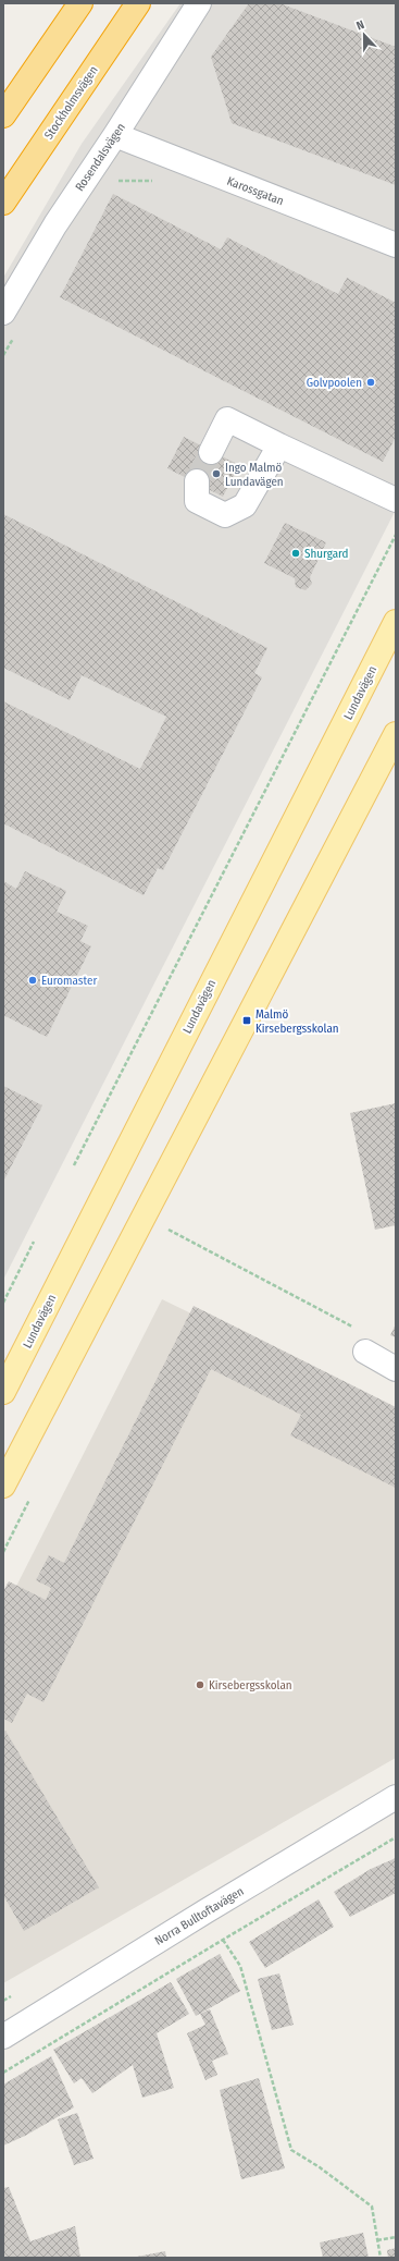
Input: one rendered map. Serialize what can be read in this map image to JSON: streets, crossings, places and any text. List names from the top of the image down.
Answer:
{
  "streets": {
    "highway": ["Stockholmsvägen"],
    "main road": ["Lundavägen"],
    "street": ["Rosendalsvägen", "Karossgatan", "Norra Bulltoftavägen"]
  },
  "crossings": [
    ["Rosendalsvägen", "Karossgatan"]
  ],
  "places": {
    "other": [
      "Golvpoolen",
      "Ingo Malmö Lundavägen",
      "Shurgard",
      "Euromaster",
      "Kirsebergsskolan"
    ],
    "transit": ["Malmö Kirsebergsskolan"]
  },
  "north": "top"
}
